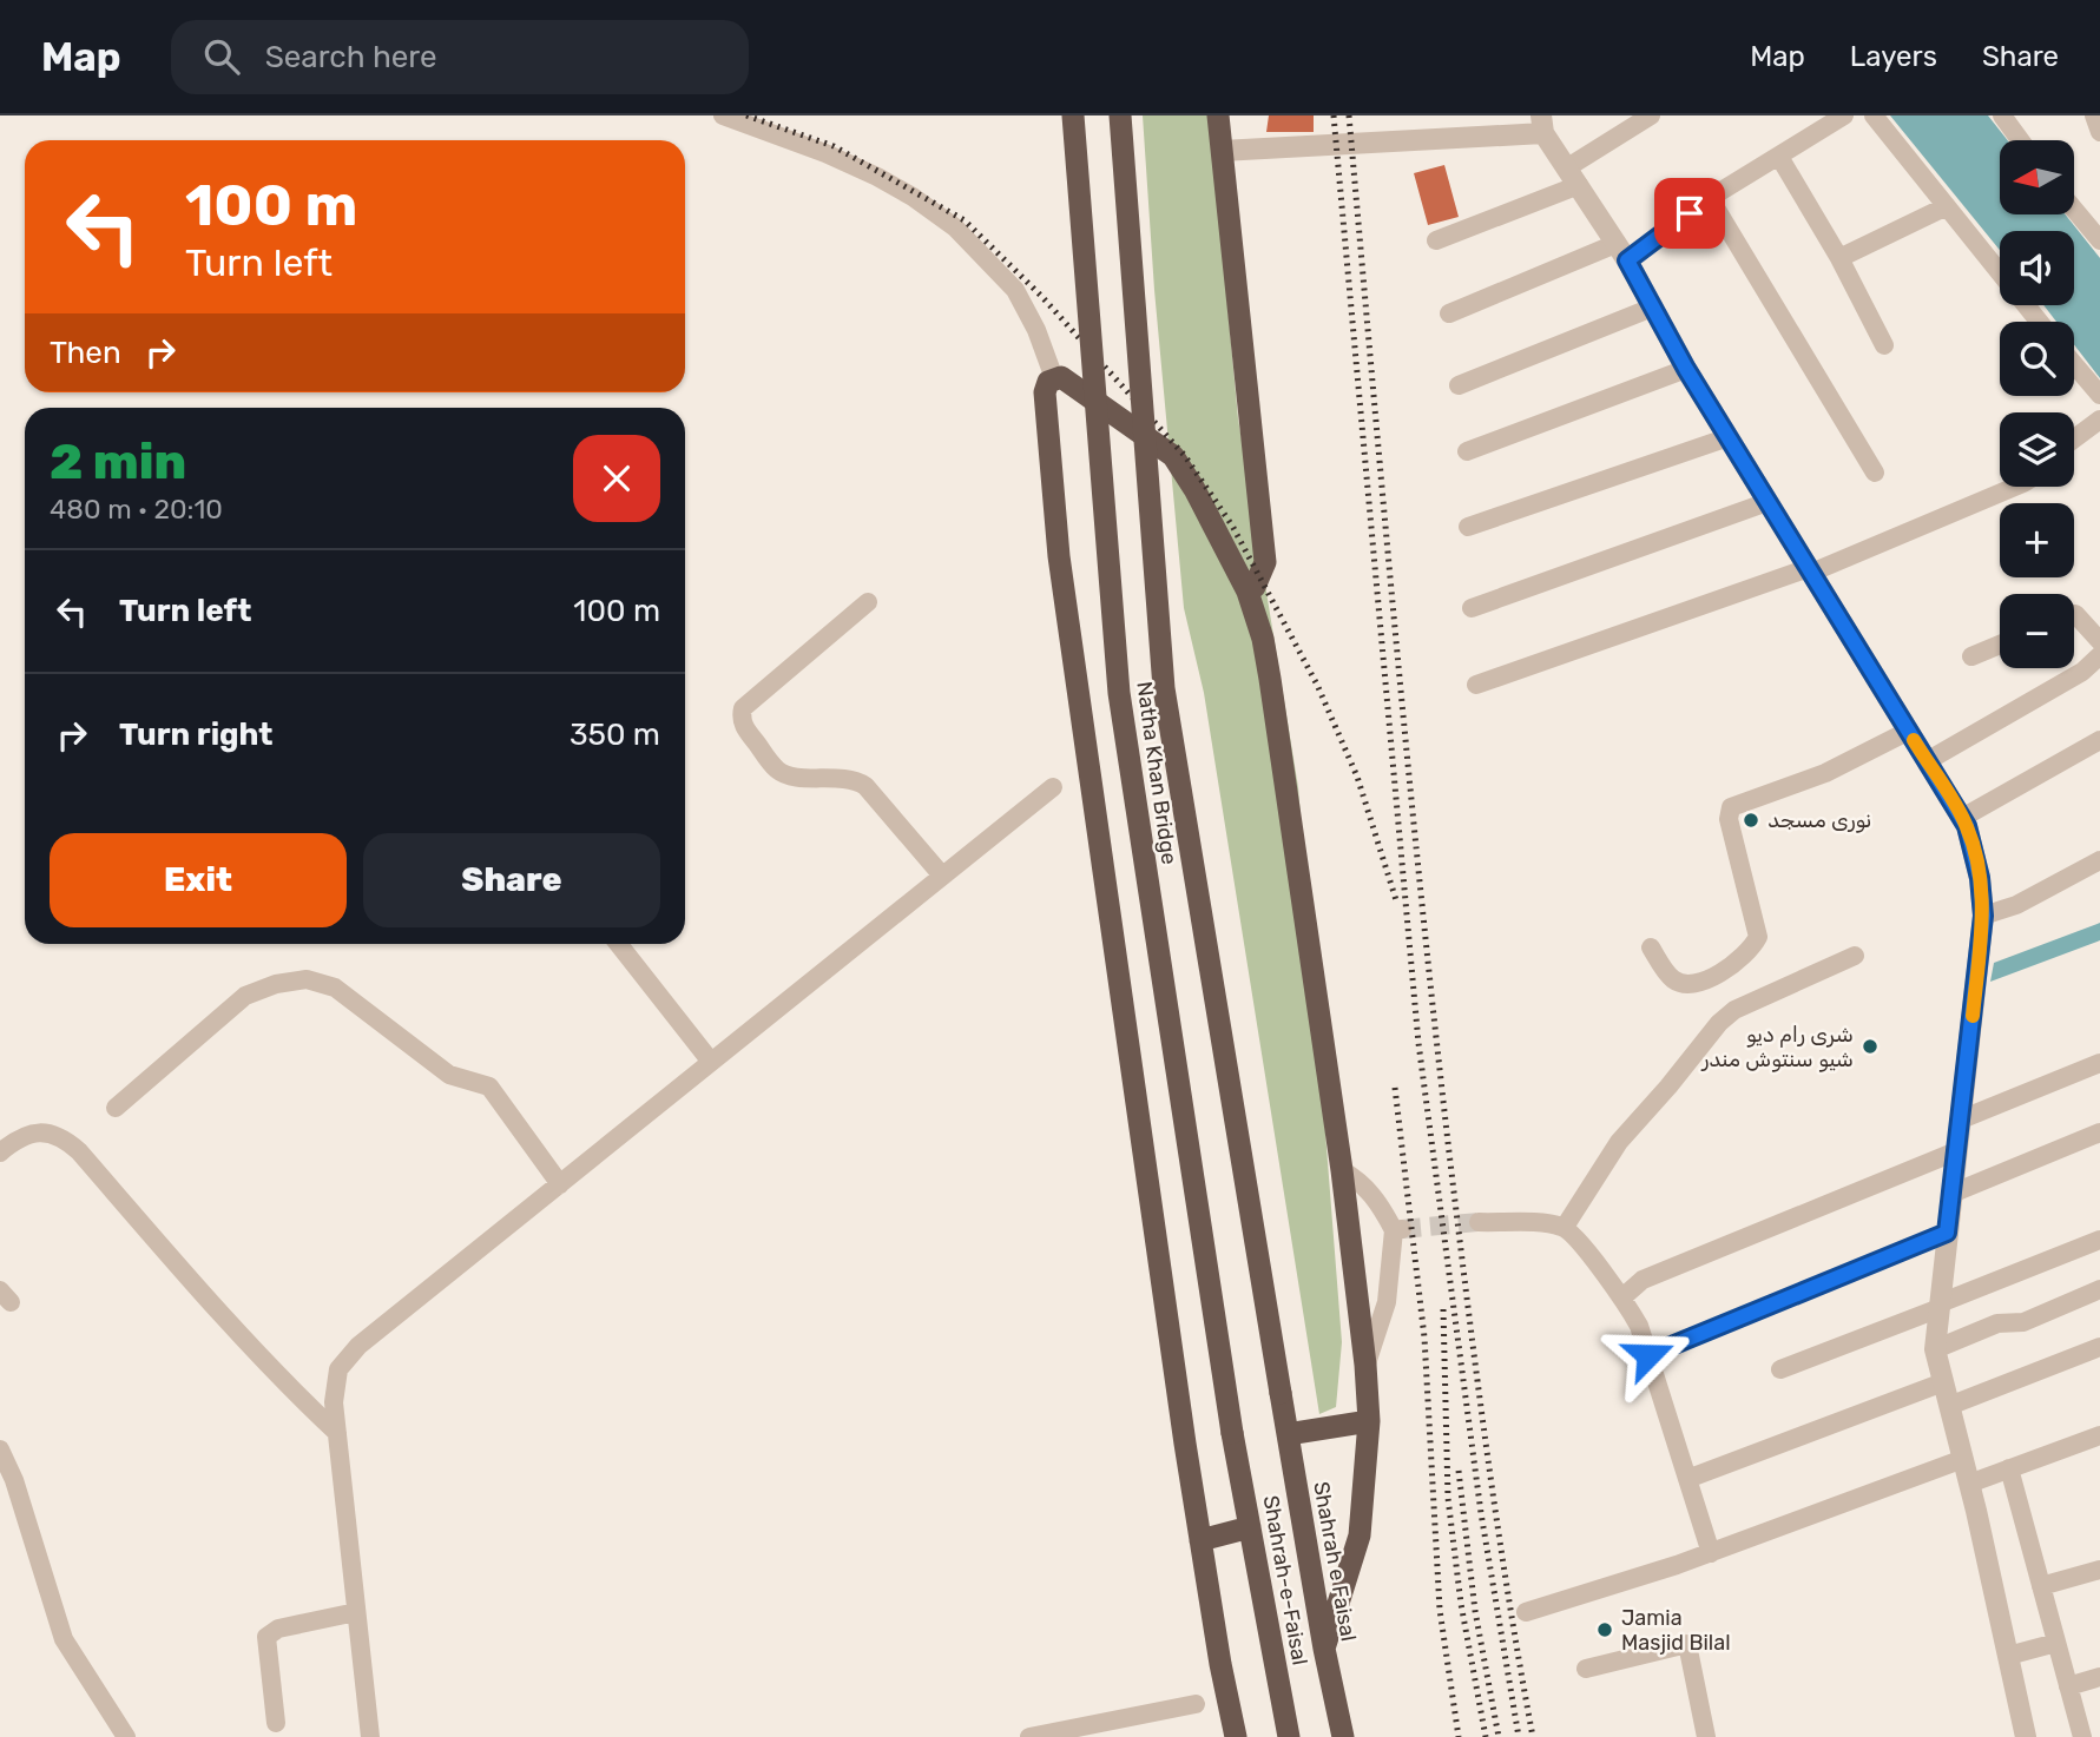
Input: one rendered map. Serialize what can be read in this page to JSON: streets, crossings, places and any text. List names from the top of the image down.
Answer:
{
  "streets": {
    "highway": ["Natha Khan Bridge", "Shahrah e Faisal", "Shahrah-e-Faisal"]
  },
  "crossings": [
    ["Natha Khan Bridge", "Shahrah e Faisal"],
    ["Natha Khan Bridge", "Shahrah-e-Faisal"]
  ],
  "places": ["نوری مسجد", "شری رام دیو شیو سنتوش مندر", "Jamia Masjid Bilal"],
  "north": "left",
  "page": {
    "header": "Map",
    "search": "Search here",
    "nav": ["Map", "Layers", "Share"],
    "map_buttons": ["+", "−"],
    "turn": ["100 m", "Turn left"],
    "then": "Then",
    "heading": ["2 min", "480 m · 20:10"],
    "list": [
      {
        "name": "Turn left",
        "value": "100 m"
      },
      {
        "name": "Turn right",
        "value": "350 m"
      }
    ],
    "buttons": ["Exit", "Share"]
  }
}
